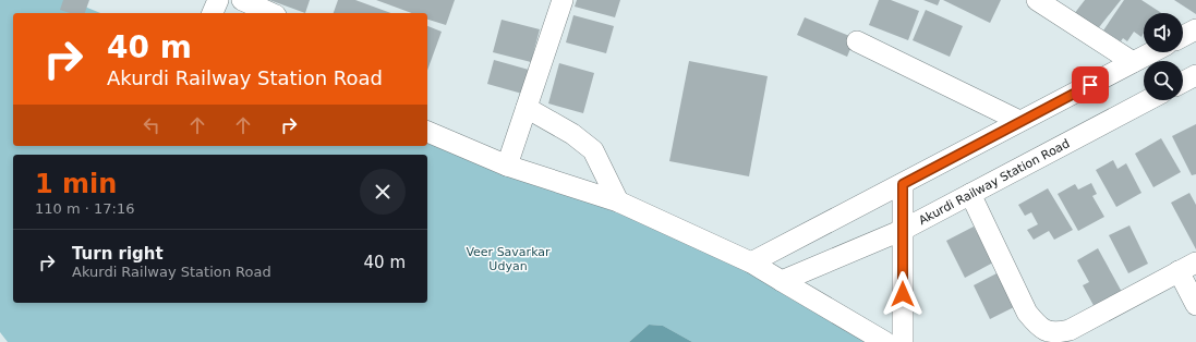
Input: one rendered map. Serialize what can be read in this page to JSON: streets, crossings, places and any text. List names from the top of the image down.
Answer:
{
  "streets": {
    "street": ["Akurdi Railway Station Road"]
  },
  "parks": ["Veer Savarkar Udyan"],
  "page": {
    "turn": ["40 m", "Akurdi Railway Station Road"],
    "heading": ["1 min", "110 m · 17:16"],
    "list": [
      {
        "name": "Turn right",
        "note": "Akurdi Railway Station Road",
        "value": "40 m"
      }
    ]
  }
}
